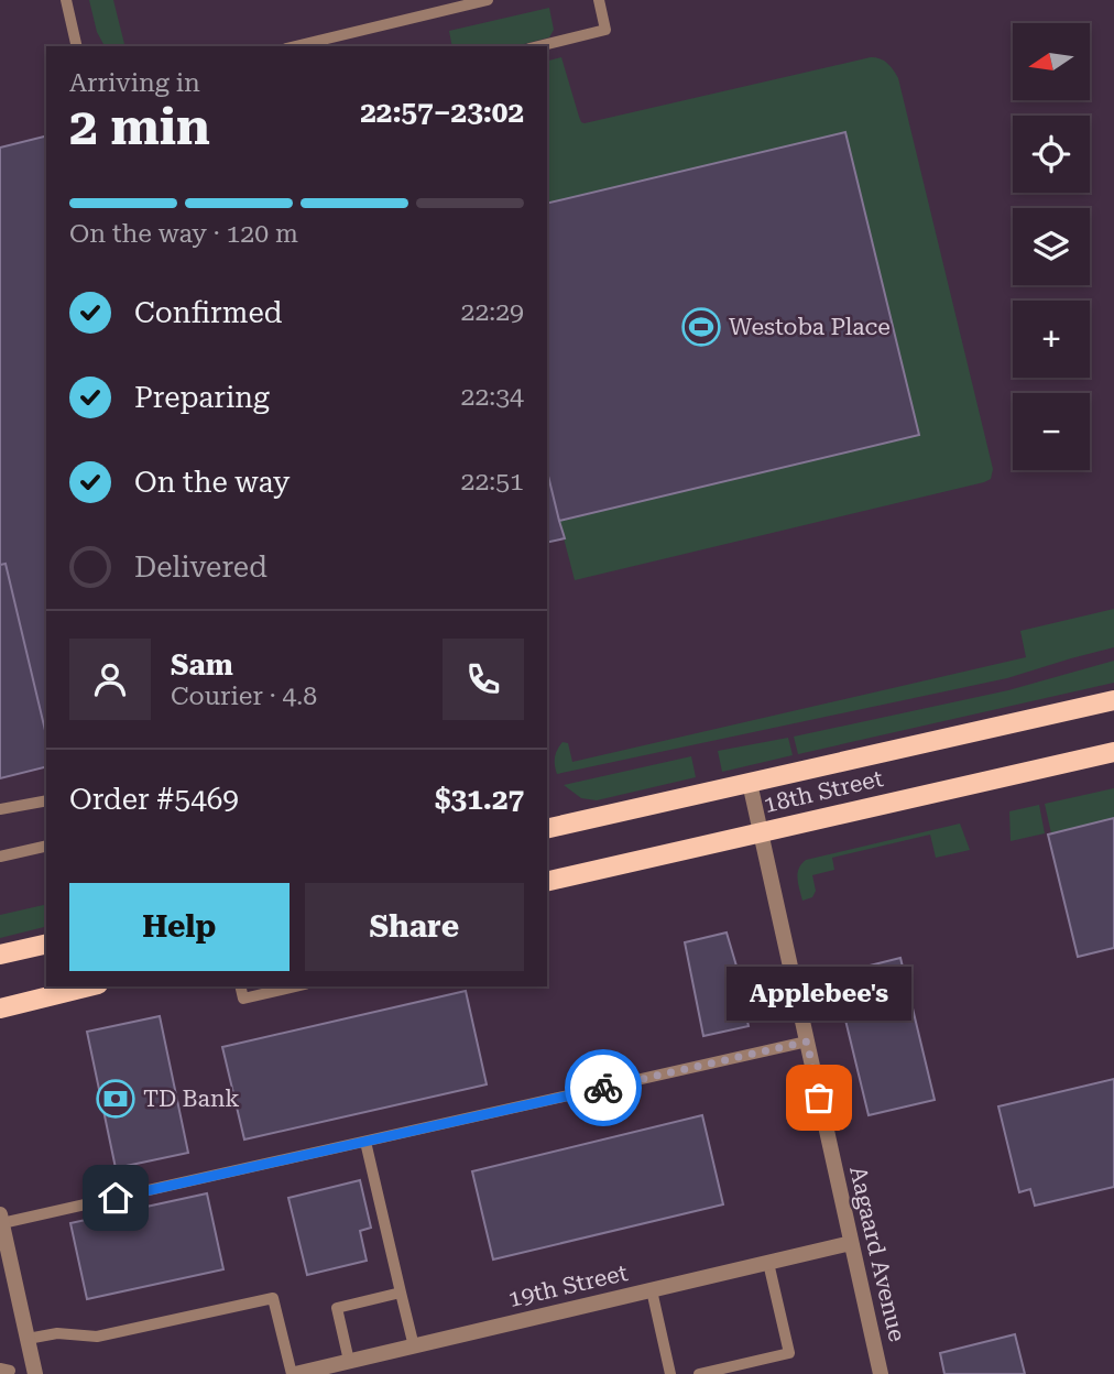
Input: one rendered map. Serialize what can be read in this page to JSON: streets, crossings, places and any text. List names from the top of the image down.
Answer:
{
  "streets": {
    "main road": ["18th Street"],
    "street": ["Aagaard Avenue", "19th Street"]
  },
  "crossings": [
    ["18th Street", "Aagaard Avenue"],
    ["Aagaard Avenue", "19th Street"]
  ],
  "places": {
    "sports": ["Westoba Place"],
    "other": ["Applebee's"],
    "bank": ["TD Bank"]
  },
  "north": "left",
  "page": {
    "map_buttons": ["+", "−"],
    "heading": ["2 min", "Arriving in", "22:57–23:02"],
    "panel": [
      "Sam",
      "Courier · 4.8",
      "Order #5469",
      "$31.27"
    ],
    "bar": "On the way · 120 m",
    "list": [
      ["Confirmed", "22:29"],
      ["Preparing", "22:34"],
      ["On the way", "22:51"],
      "Delivered"
    ],
    "buttons": ["Help", "Share"],
    "bubble": "Applebee's"
  }
}
